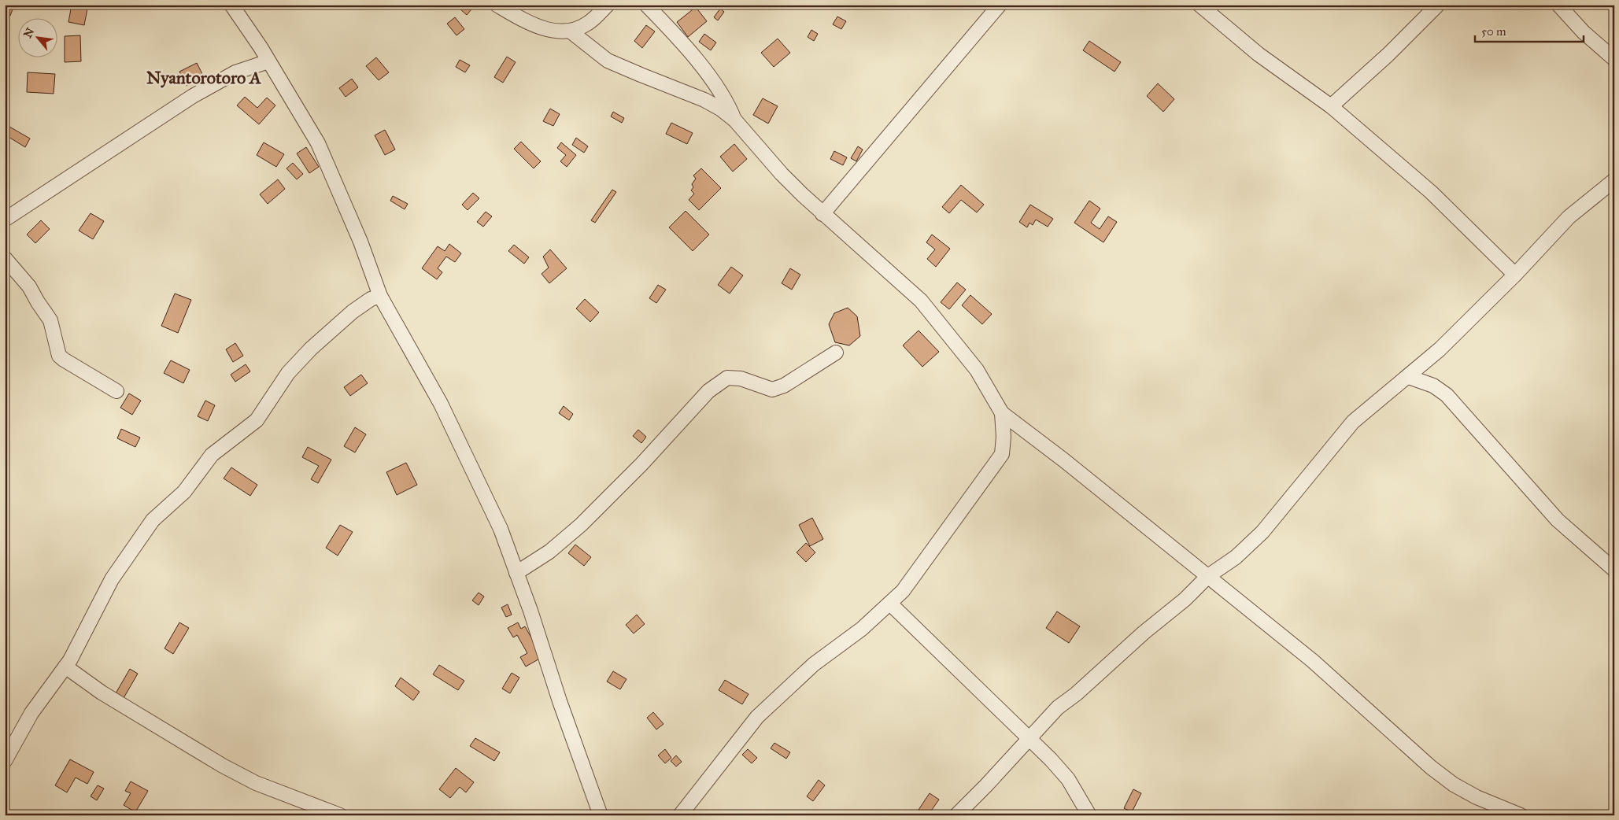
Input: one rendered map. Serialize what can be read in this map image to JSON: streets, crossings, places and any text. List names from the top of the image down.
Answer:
{
  "districts": ["Nyantorotoro A"],
  "scale_bar": "50 m",
  "north": "top left"
}
